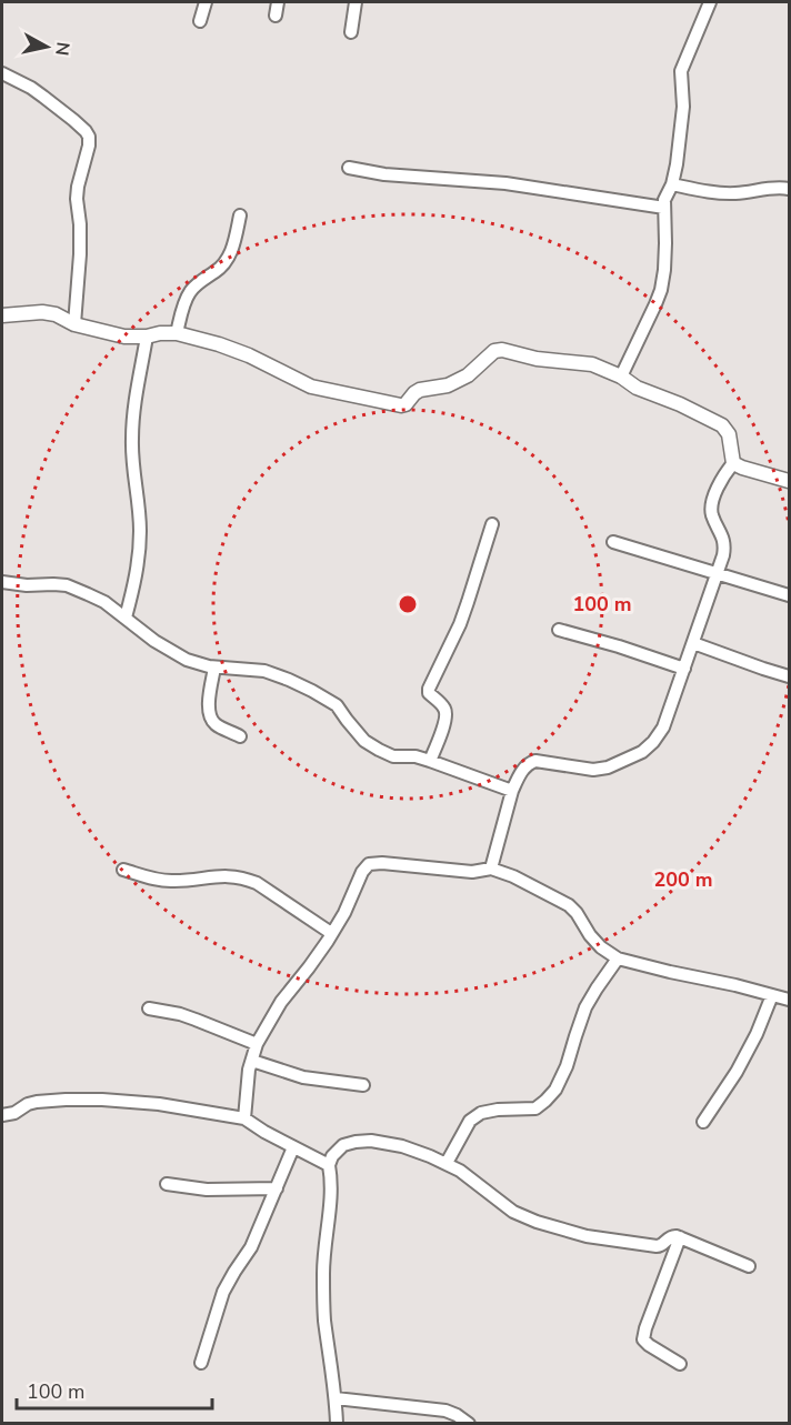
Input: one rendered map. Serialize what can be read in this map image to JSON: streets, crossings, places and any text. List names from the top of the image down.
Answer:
{
  "scale_bar": "100 m",
  "north": "right",
  "rings": ["100 m", "200 m"]
}
